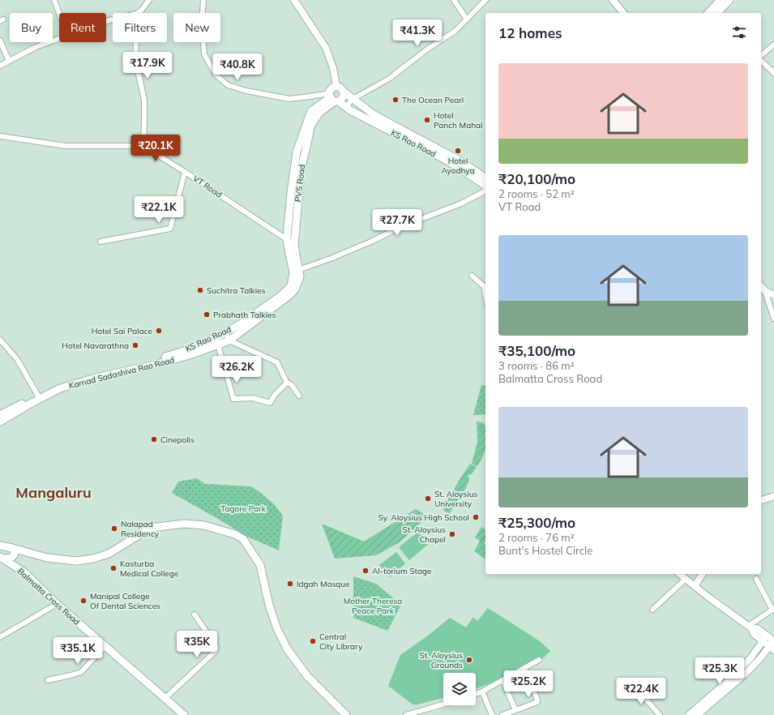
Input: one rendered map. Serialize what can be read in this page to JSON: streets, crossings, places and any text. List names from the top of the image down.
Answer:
{
  "streets": {
    "main road": [
      "KS Rao Road",
      "PVS Road",
      "Karnad Sadashiva Rao Road",
      "Balmatta Cross Road"
    ],
    "street": ["VT Road"]
  },
  "crossings": [
    ["KS Rao Road", "PVS Road"],
    ["KS Rao Road", "VT Road"],
    ["PVS Road", "VT Road"],
    ["PVS Road", "Karnad Sadashiva Rao Road"]
  ],
  "districts": ["Mangaluru"],
  "parks": ["Tagore Park", "Mother Theresa Peace Park"],
  "places": [
    "The Ocean Pearl",
    "Hotel Panch Mahal",
    "Hotel Ayodhya",
    "Suchitra Talkies",
    "Prabhath Talkies",
    "Hotel Sai Palace",
    "Hotel Navarathna",
    "Cinepolis",
    "St. Aloysius University",
    "Sy. Aloysius High School",
    "Nalapad Residency",
    "St. Aloysius Chapel",
    "Kasturba Medical College",
    "Al-torium Stage",
    "Idgah Mosque",
    "Manipal College Of Dental Sciences",
    "Central City Library",
    "St. Aloysius Grounds"
  ],
  "page": {
    "chip": [
      "Buy",
      "Rent",
      "Filters",
      "New"
    ],
    "heading": "12 homes",
    "price": [
      "₹41.3K",
      "₹17.9K",
      "₹40.8K",
      "₹20.1K",
      "₹22.1K",
      "₹27.7K",
      "₹26.2K",
      "₹35K",
      "₹35.1K",
      "₹25.3K",
      "₹25.2K",
      "₹22.4K"
    ],
    "list": [
      {
        "name": "₹20,100/mo",
        "note": "2 rooms · 52 m² · VT Road"
      },
      {
        "name": "₹35,100/mo",
        "note": "3 rooms · 86 m² · Balmatta Cross Road"
      },
      {
        "name": "₹25,300/mo",
        "note": "2 rooms · 76 m² · Bunt's Hostel Circle"
      }
    ]
  }
}
